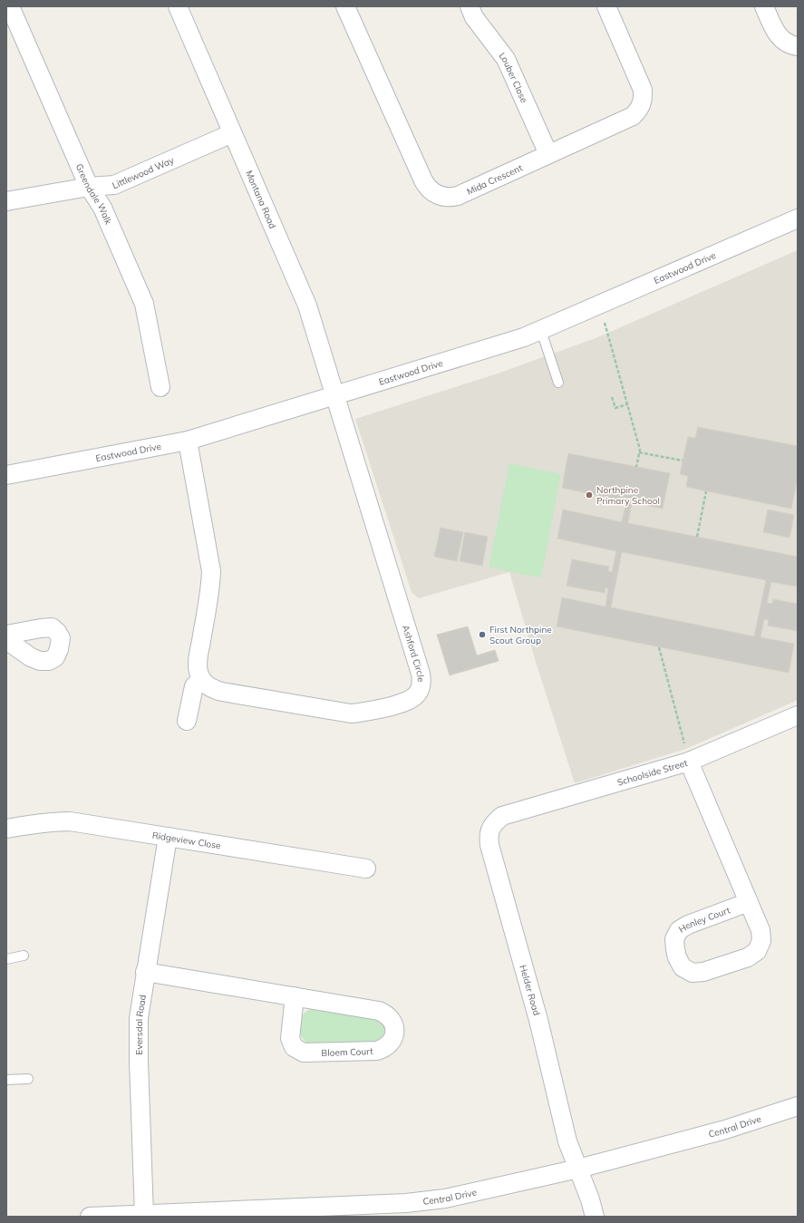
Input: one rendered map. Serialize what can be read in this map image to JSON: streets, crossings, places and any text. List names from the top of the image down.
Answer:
{
  "streets": {
    "street": [
      "Louber Close",
      "Littlewood Way",
      "Mida Crescent",
      "Greendale Walk",
      "Montana Road",
      "Eastwood Drive",
      "Ashford Circle",
      "Schoolside Street",
      "Ridgeview Close",
      "Henley Court",
      "Helder Road",
      "Eversdal Road",
      "Bloem Court",
      "Central Drive"
    ]
  },
  "crossings": [
    ["Louber Close", "Mida Crescent"],
    ["Littlewood Way", "Greendale Walk"],
    ["Littlewood Way", "Montana Road"],
    ["Montana Road", "Eastwood Drive"],
    ["Montana Road", "Ashford Circle"],
    ["Eastwood Drive", "Ashford Circle"],
    ["Schoolside Street", "Henley Court"],
    ["Schoolside Street", "Helder Road"],
    ["Ridgeview Close", "Eversdal Road"],
    ["Helder Road", "Central Drive"],
    ["Eversdal Road", "Bloem Court"],
    ["Eversdal Road", "Central Drive"]
  ],
  "places": ["Northpine Primary School", "First Northpine Scout Group"]
}
